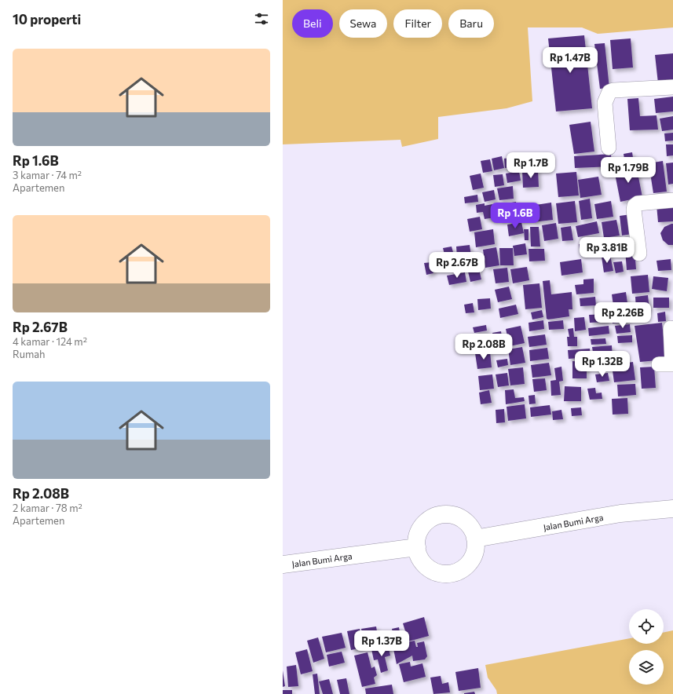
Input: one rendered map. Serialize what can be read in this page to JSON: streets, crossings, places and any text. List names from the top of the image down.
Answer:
{
  "streets": {
    "street": ["Jalan Bumi Arga"]
  },
  "page": {
    "heading": "10 properti",
    "chip": [
      "Beli",
      "Sewa",
      "Filter",
      "Baru"
    ],
    "list": [
      {
        "name": "Rp 1.6B",
        "note": "3 kamar · 74 m² · Apartemen"
      },
      {
        "name": "Rp 2.67B",
        "note": "4 kamar · 124 m² · Rumah"
      },
      {
        "name": "Rp 2.08B",
        "note": "2 kamar · 78 m² · Apartemen"
      }
    ],
    "price": [
      "Rp 1.47B",
      "Rp 1.7B",
      "Rp 1.79B",
      "Rp 1.6B",
      "Rp 3.81B",
      "Rp 2.67B",
      "Rp 2.26B",
      "Rp 2.08B",
      "Rp 1.32B",
      "Rp 1.37B"
    ]
  }
}
